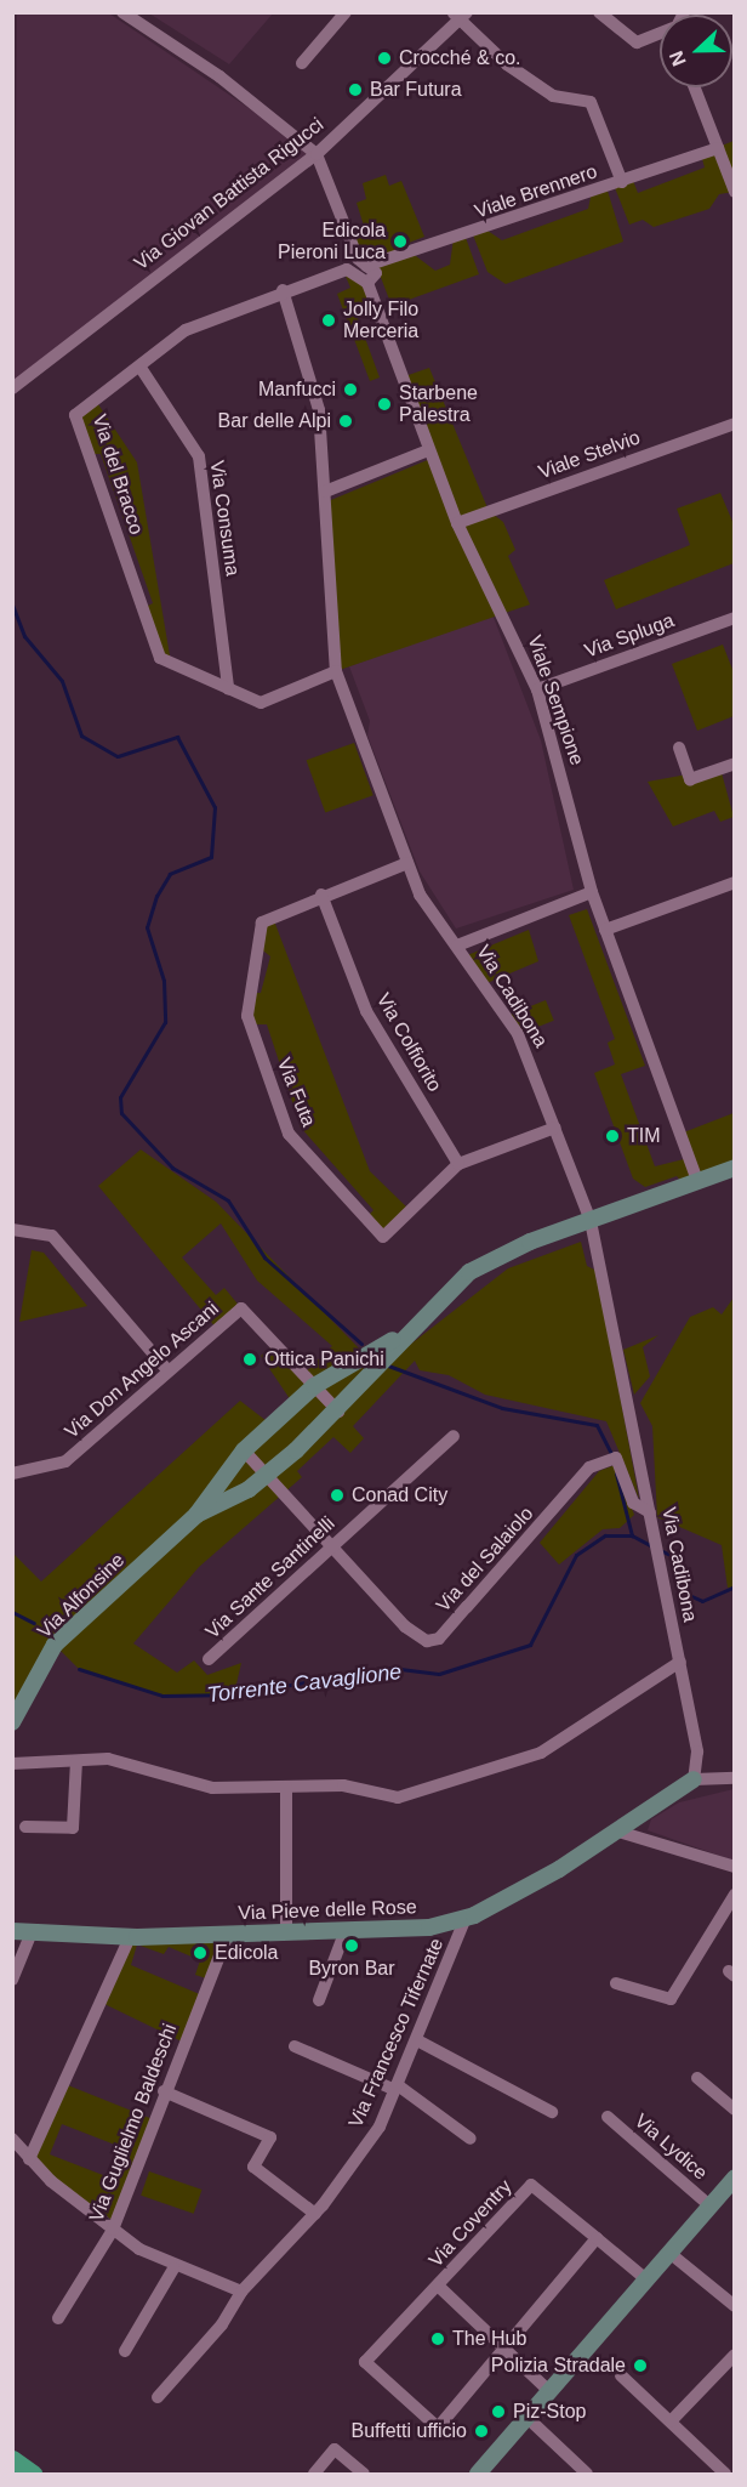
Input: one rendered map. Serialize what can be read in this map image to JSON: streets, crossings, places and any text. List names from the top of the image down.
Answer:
{
  "streets": {
    "main road": ["Via Alfonsine", "Via Pieve delle Rose"],
    "street": [
      "Viale Brennero",
      "Via Giovan Battista Rigucci",
      "Viale Stelvio",
      "Via del Bracco",
      "Via Consuma",
      "Via Spluga",
      "Viale Sempione",
      "Via Cadibona",
      "Via Colfiorito",
      "Via Futa",
      "Via Don Angelo Ascani",
      "Via del Salaiolo",
      "Via Sante Santinelli",
      "Via Francesco Tifernate",
      "Via Guglielmo Baldeschi",
      "Via Lydice",
      "Via Coventry"
    ]
  },
  "crossings": [
    ["Viale Brennero", "Viale Sempione"],
    ["Viale Stelvio", "Viale Sempione"],
    ["Via del Bracco", "Via Consuma"],
    ["Via del Bracco", "Via Cadibona"],
    ["Via Spluga", "Viale Sempione"],
    ["Viale Sempione", "Via Alfonsine"],
    ["Via Cadibona", "Via Futa"],
    ["Via Cadibona", "Via del Salaiolo"],
    ["Via Cadibona", "Via Alfonsine"],
    ["Via Cadibona", "Via Pieve delle Rose"],
    ["Via Colfiorito", "Via Futa"],
    ["Via Don Angelo Ascani", "Via Alfonsine"],
    ["Via del Salaiolo", "Via Sante Santinelli"],
    ["Via del Salaiolo", "Via Alfonsine"],
    ["Via Pieve delle Rose", "Via Francesco Tifernate"],
    ["Via Pieve delle Rose", "Via Guglielmo Baldeschi"]
  ],
  "water": ["Torrente Cavaglione"],
  "places": [
    "Crocché & co.",
    "Bar Futura",
    "Edicola Pieroni Luca",
    "Jolly Filo Merceria",
    "Manfucci",
    "Starbene Palestra",
    "Bar delle Alpi",
    "TIM",
    "Ottica Panichi",
    "Conad City",
    "Byron Bar",
    "Edicola",
    "The Hub",
    "Polizia Stradale",
    "Piz-Stop",
    "Buffetti ufficio"
  ],
  "north": "left"
}
